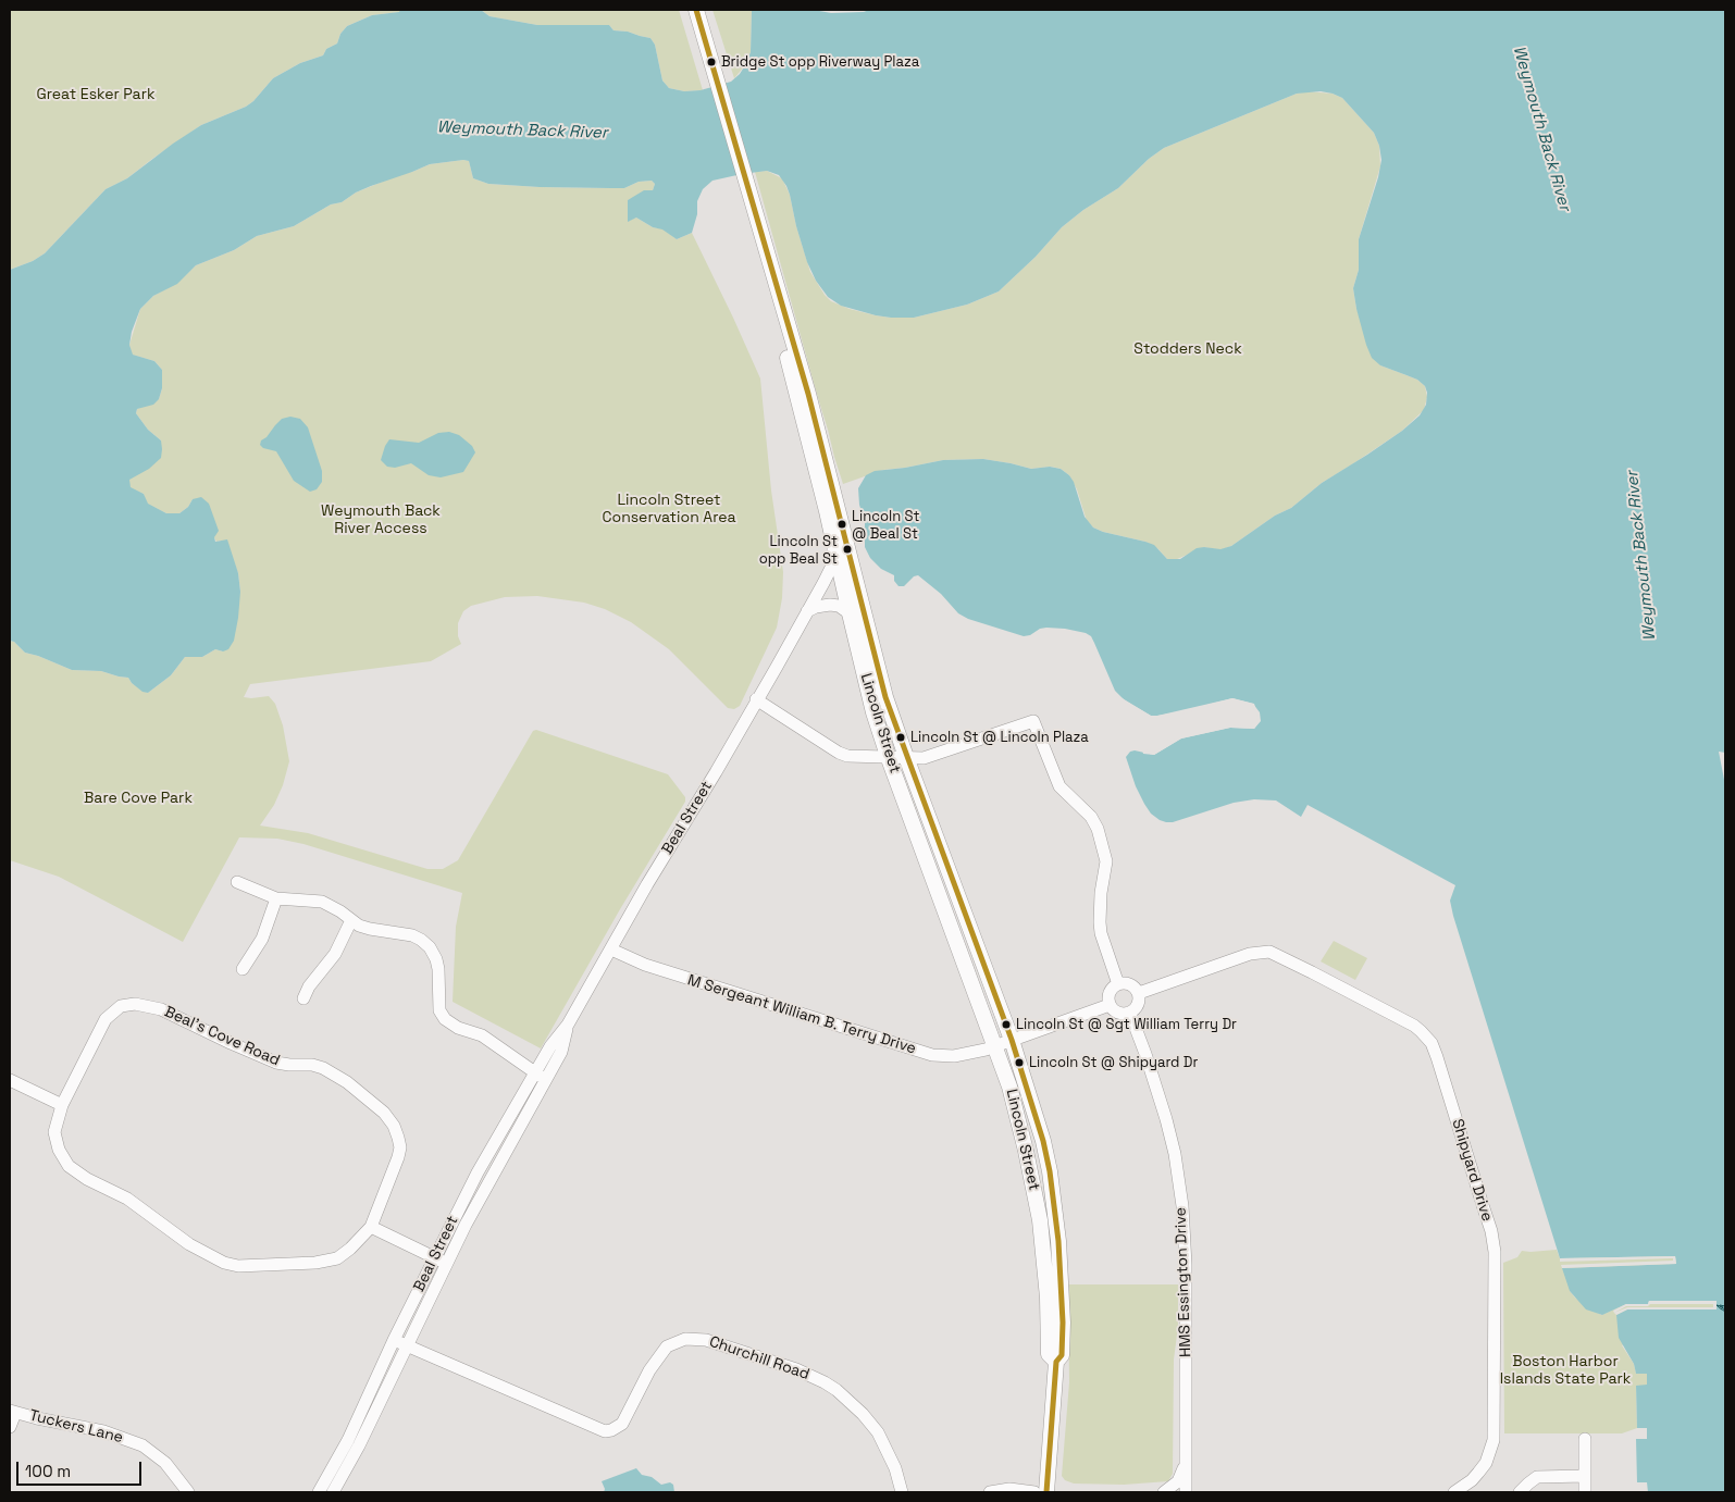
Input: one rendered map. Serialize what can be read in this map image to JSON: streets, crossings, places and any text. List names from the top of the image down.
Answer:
{
  "streets": {
    "main road": ["Lincoln Street"],
    "street": [
      "Beal Street",
      "M Sergeant William B. Terry Drive",
      "Beal's Cove Road",
      "Shipyard Drive",
      "HMS Essington Drive",
      "Churchill Road",
      "Tuckers Lane"
    ]
  },
  "crossings": [
    ["Lincoln Street", "Beal Street"],
    ["Lincoln Street", "M Sergeant William B. Terry Drive"],
    ["Beal Street", "M Sergeant William B. Terry Drive"],
    ["Beal Street", "Churchill Road"],
    ["M Sergeant William B. Terry Drive", "Shipyard Drive"],
    ["M Sergeant William B. Terry Drive", "HMS Essington Drive"],
    ["Shipyard Drive", "HMS Essington Drive"]
  ],
  "water": ["Weymouth Back River"],
  "parks": [
    "Great Esker Park",
    "Stodders Neck",
    "Lincoln Street Conservation Area",
    "Weymouth Back River Access",
    "Bare Cove Park",
    "Boston Harbor Islands State Park"
  ],
  "places": [
    "Bridge St opp Riverway Plaza",
    "Lincoln St @ Beal St",
    "Lincoln St opp Beal St",
    "Lincoln St @ Lincoln Plaza",
    "Lincoln St @ Sgt William Terry Dr",
    "Lincoln St @ Shipyard Dr"
  ],
  "scale_bar": "100 m"
}
